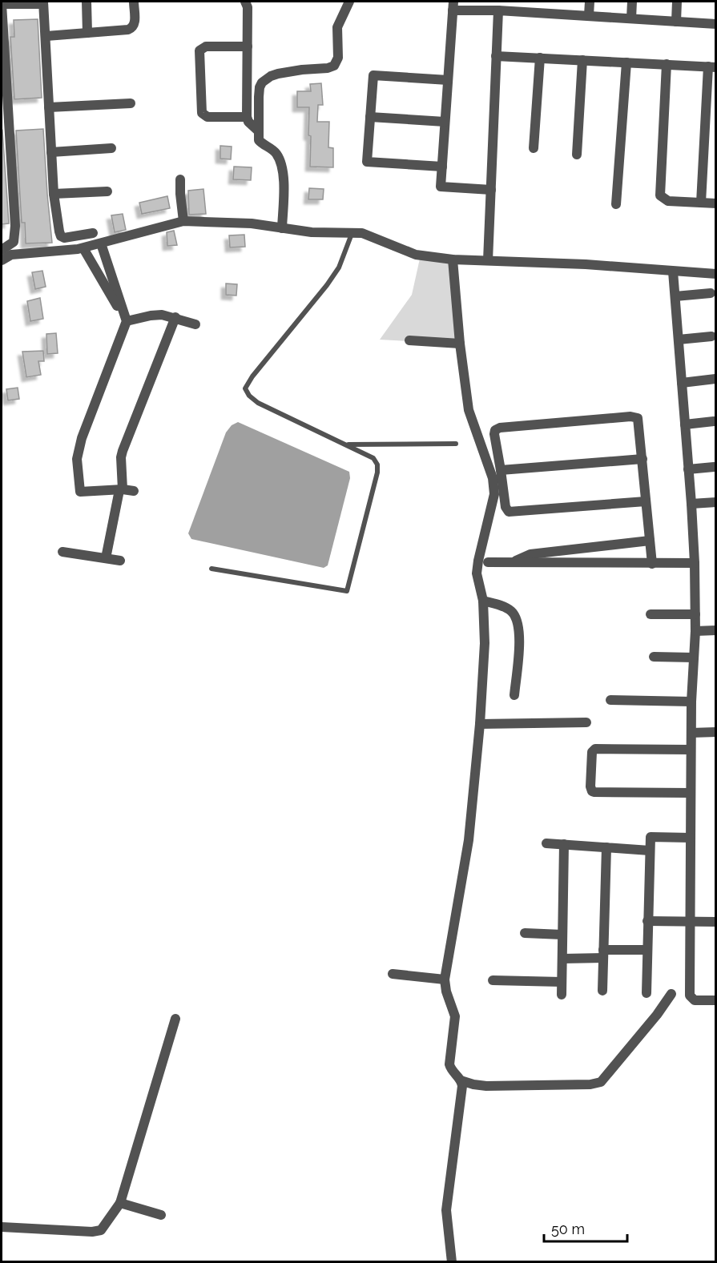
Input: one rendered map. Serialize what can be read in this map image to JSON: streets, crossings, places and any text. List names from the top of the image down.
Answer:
{
  "scale_bar": "50 m"
}
